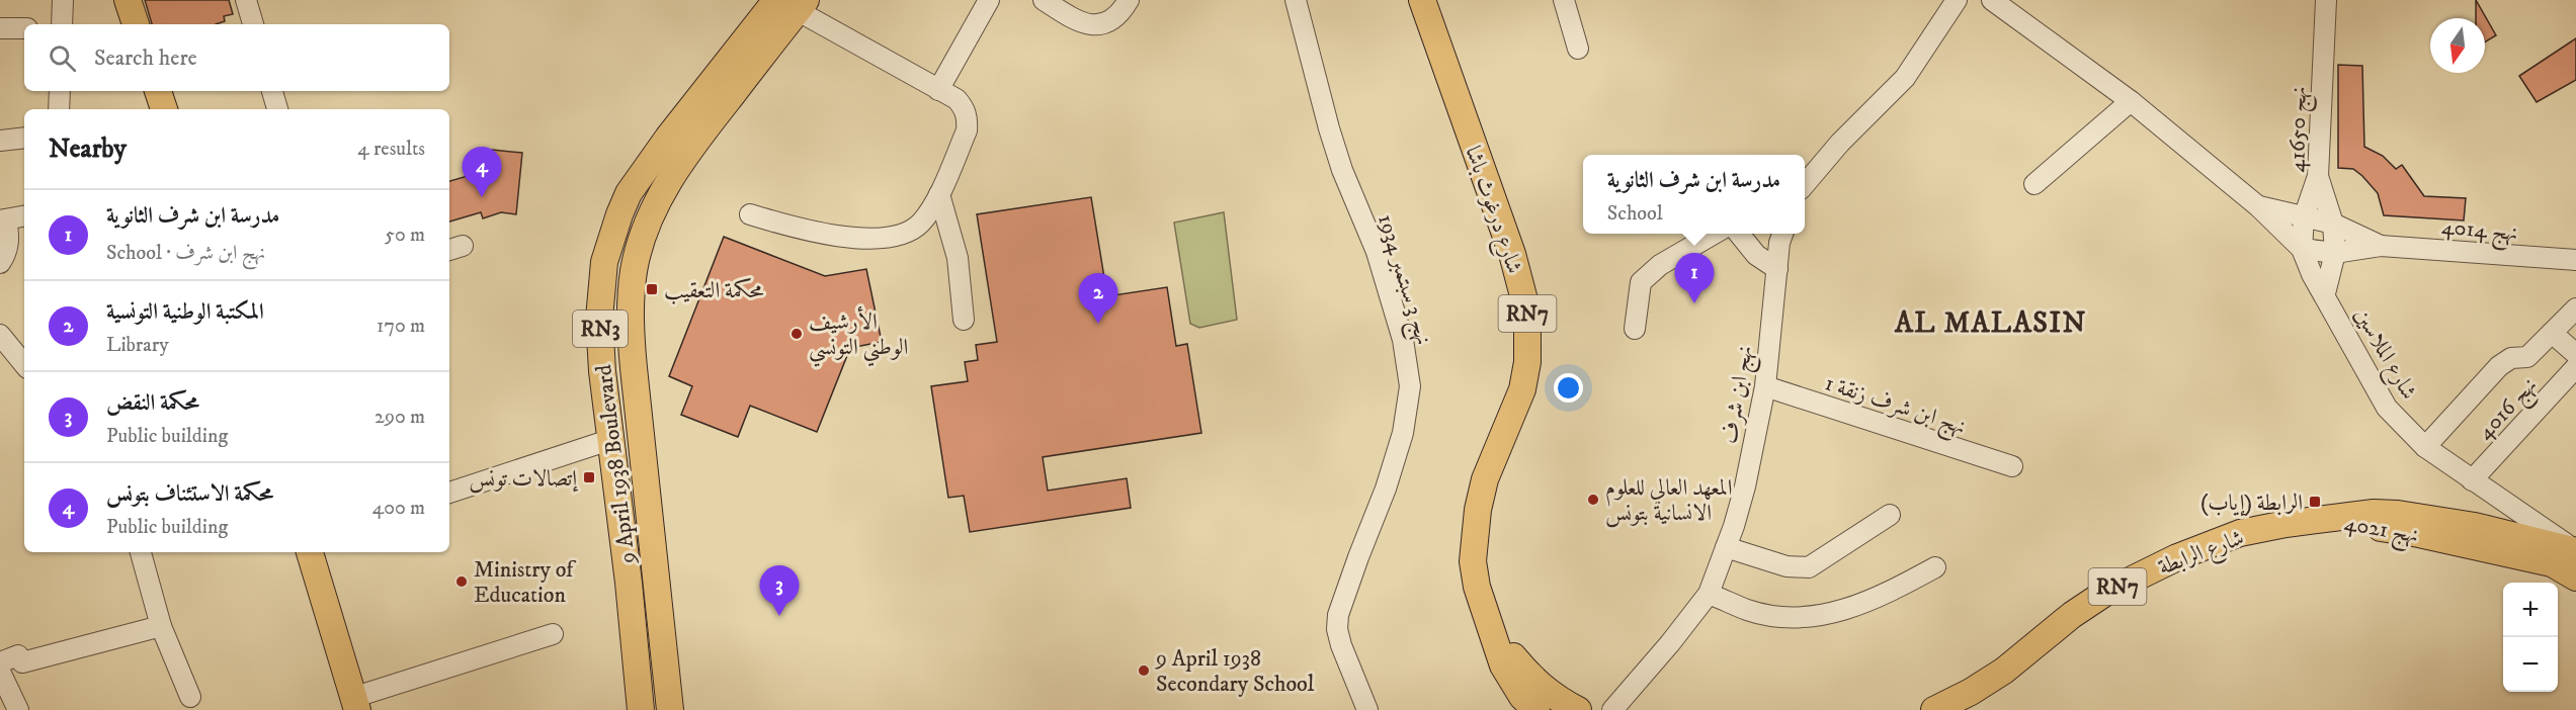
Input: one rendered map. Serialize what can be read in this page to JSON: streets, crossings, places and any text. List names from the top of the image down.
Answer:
{
  "streets": {
    "main road": [
      "شارع درغوث باشا",
      "RN7",
      "RN3",
      "9 April 1938 Boulevard",
      "نهج 4021",
      "شارع الرابطة"
    ],
    "street": [
      "نهج 41650",
      "نهج 4014",
      "نهج 3 سبتمبر 1934",
      "شارع الملاسين",
      "نهج ابن شرف",
      "نهج ابن شرف زنقة 1",
      "نهج 4016"
    ]
  },
  "crossings": [
    ["نهج 41650", "نهج 4014"],
    ["نهج 41650", "شارع الملاسين"],
    ["نهج 4014", "شارع الملاسين"],
    ["شارع الملاسين", "نهج 4016"],
    ["شارع الملاسين", "نهج 4021"],
    ["نهج ابن شرف", "نهج ابن شرف زنقة 1"],
    ["نهج 4021", "شارع الرابطة"]
  ],
  "districts": ["AL MALASIN"],
  "places": {
    "transit": ["محكمة التعقيب", "إتصالات تونس", "الرابطة (إياب)"],
    "other": [
      "الأرشيف الوطني التونسي",
      "المعهد العالي للعلوم الانسانية بتونس",
      "Ministry of Education",
      "9 April 1938 Secondary School"
    ]
  },
  "north": "bottom",
  "page": {
    "search": "Search here",
    "heading": ["Nearby", "4 results"],
    "pins": [
      "4",
      "1",
      "2",
      "3"
    ],
    "popup": ["مدرسة ابن شرف الثانوية", "School"],
    "list": [
      {
        "mark": "1",
        "name": "مدرسة ابن شرف الثانوية",
        "note": "School · نهج ابن شرف",
        "value": "50 m"
      },
      {
        "mark": "2",
        "name": "المكتبة الوطنية التونسية",
        "note": "Library",
        "value": "170 m"
      },
      {
        "mark": "3",
        "name": "محكمة النقض",
        "note": "Public building",
        "value": "290 m"
      },
      {
        "mark": "4",
        "name": "محكمة الاستئناف بتونس",
        "note": "Public building",
        "value": "400 m"
      }
    ],
    "map_buttons": ["+", "−"]
  }
}
